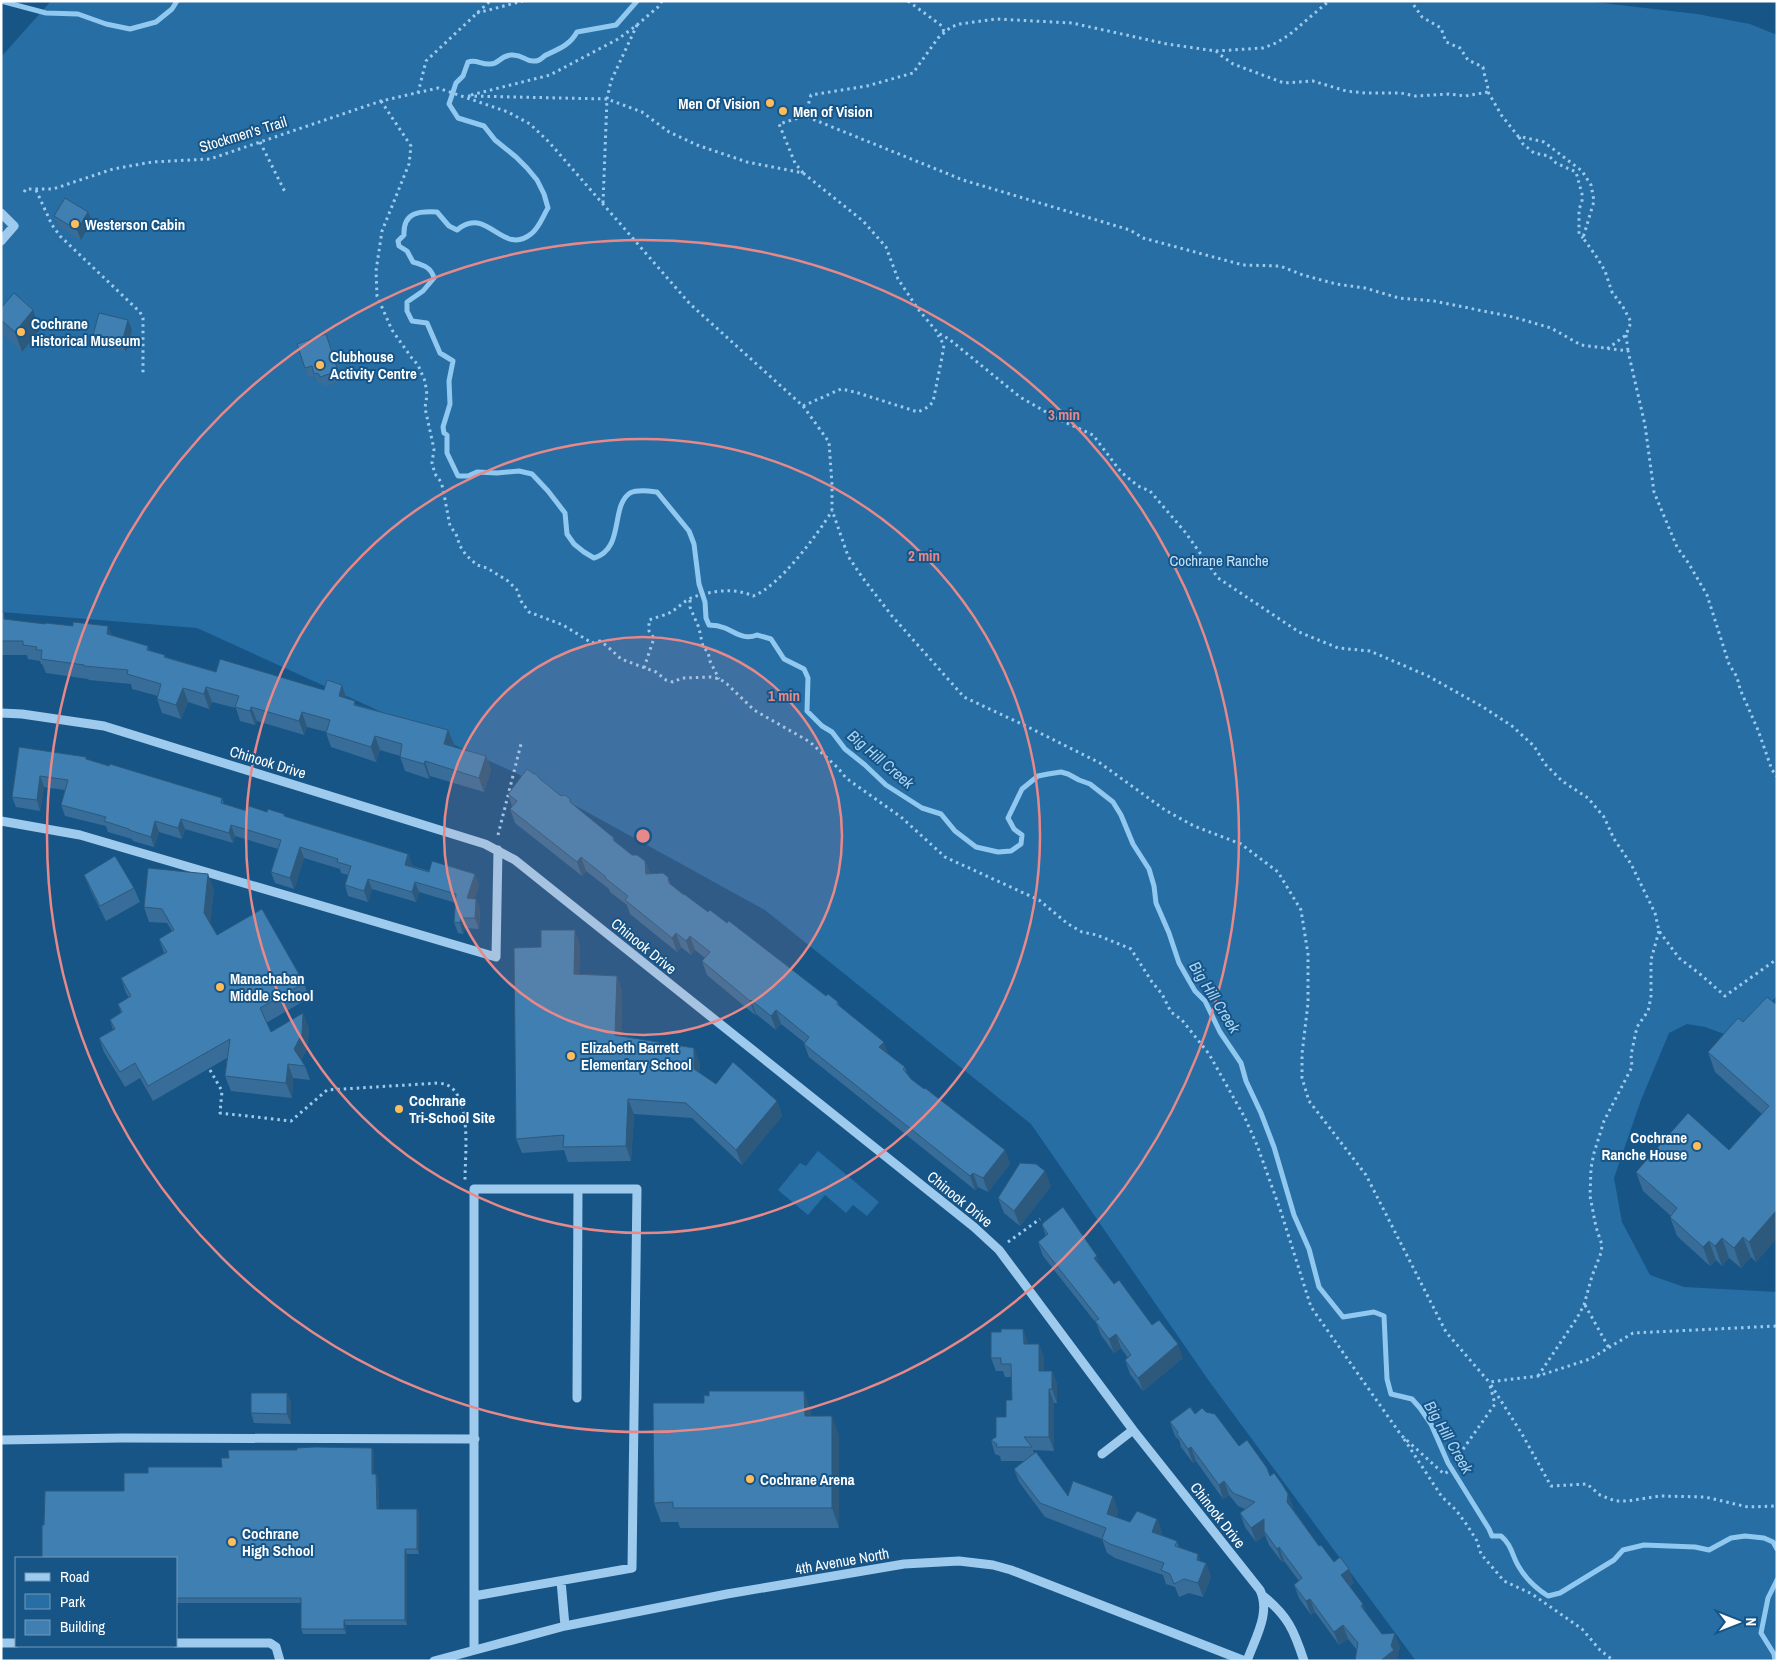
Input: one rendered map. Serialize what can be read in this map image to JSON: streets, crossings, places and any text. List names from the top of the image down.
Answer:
{
  "streets": {
    "street": ["Chinook Drive", "4th Avenue North"],
    "path": ["Stockmen's Trail"]
  },
  "water": ["Big Hill Creek"],
  "parks": ["Cochrane Ranche"],
  "places": [
    "Men Of Vision",
    "Men of Vision",
    "Westerson Cabin",
    "Cochrane Historical Museum",
    "Clubhouse Activity Centre",
    "Manachaban Middle School",
    "Elizabeth Barrett Elementary School",
    "Cochrane Tri-School Site",
    "Cochrane Ranche House",
    "Cochrane Arena",
    "Cochrane High School"
  ],
  "legend": ["Road", "Park", "Building"],
  "north": "right",
  "rings": ["3 min", "2 min", "1 min"]
}
